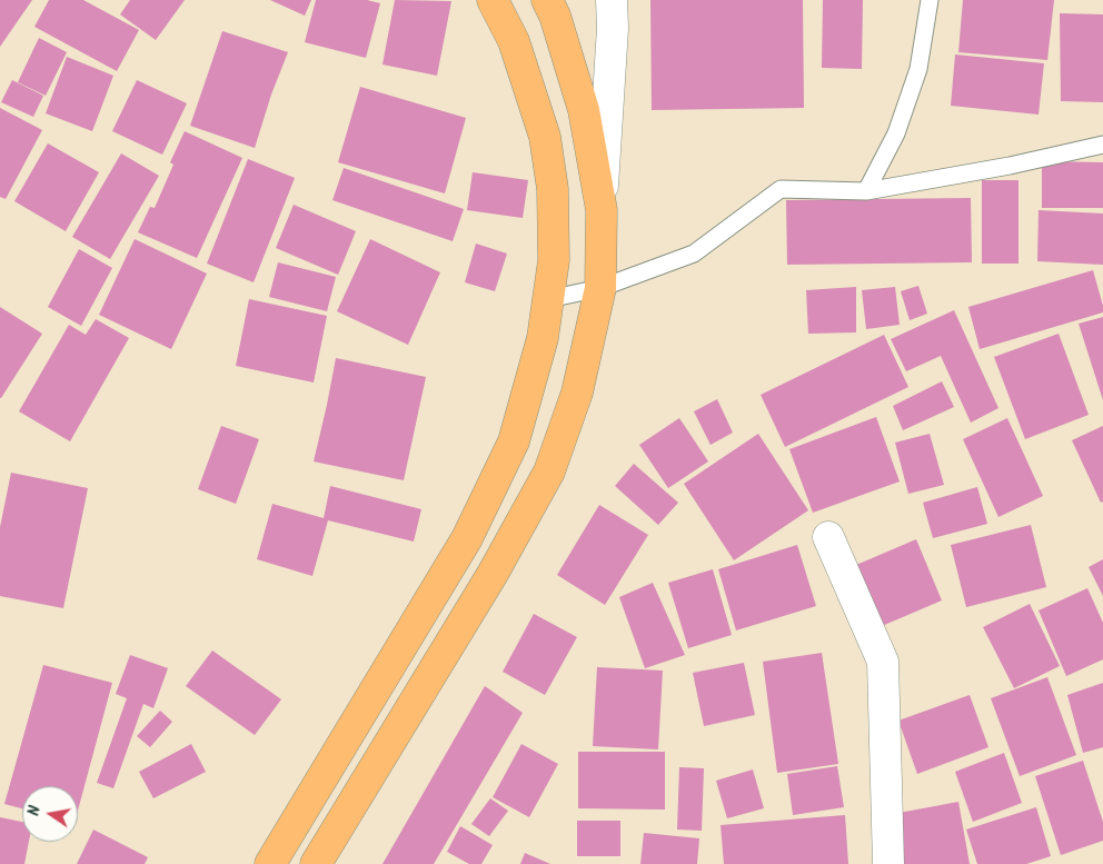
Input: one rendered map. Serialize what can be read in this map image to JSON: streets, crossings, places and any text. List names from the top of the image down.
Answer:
{
  "north": "left"
}
